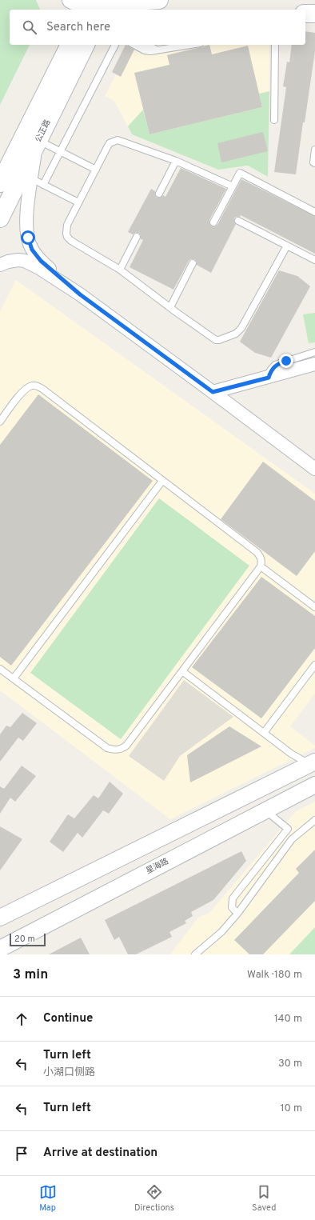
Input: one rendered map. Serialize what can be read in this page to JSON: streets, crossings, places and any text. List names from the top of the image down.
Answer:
{
  "streets": {
    "main road": ["公正路"],
    "street": ["星海路"]
  },
  "scale_bar": "20 m",
  "page": {
    "search": "Search here",
    "scale": "20 m",
    "heading": ["3 min", "Walk · 180 m"],
    "list": [
      ["Continue", "140 m"],
      ["Turn left", "小湖口侧路", "30 m"],
      ["Turn left", "10 m"],
      "Arrive at destination"
    ],
    "nav": ["Map", "Directions", "Saved"]
  }
}
